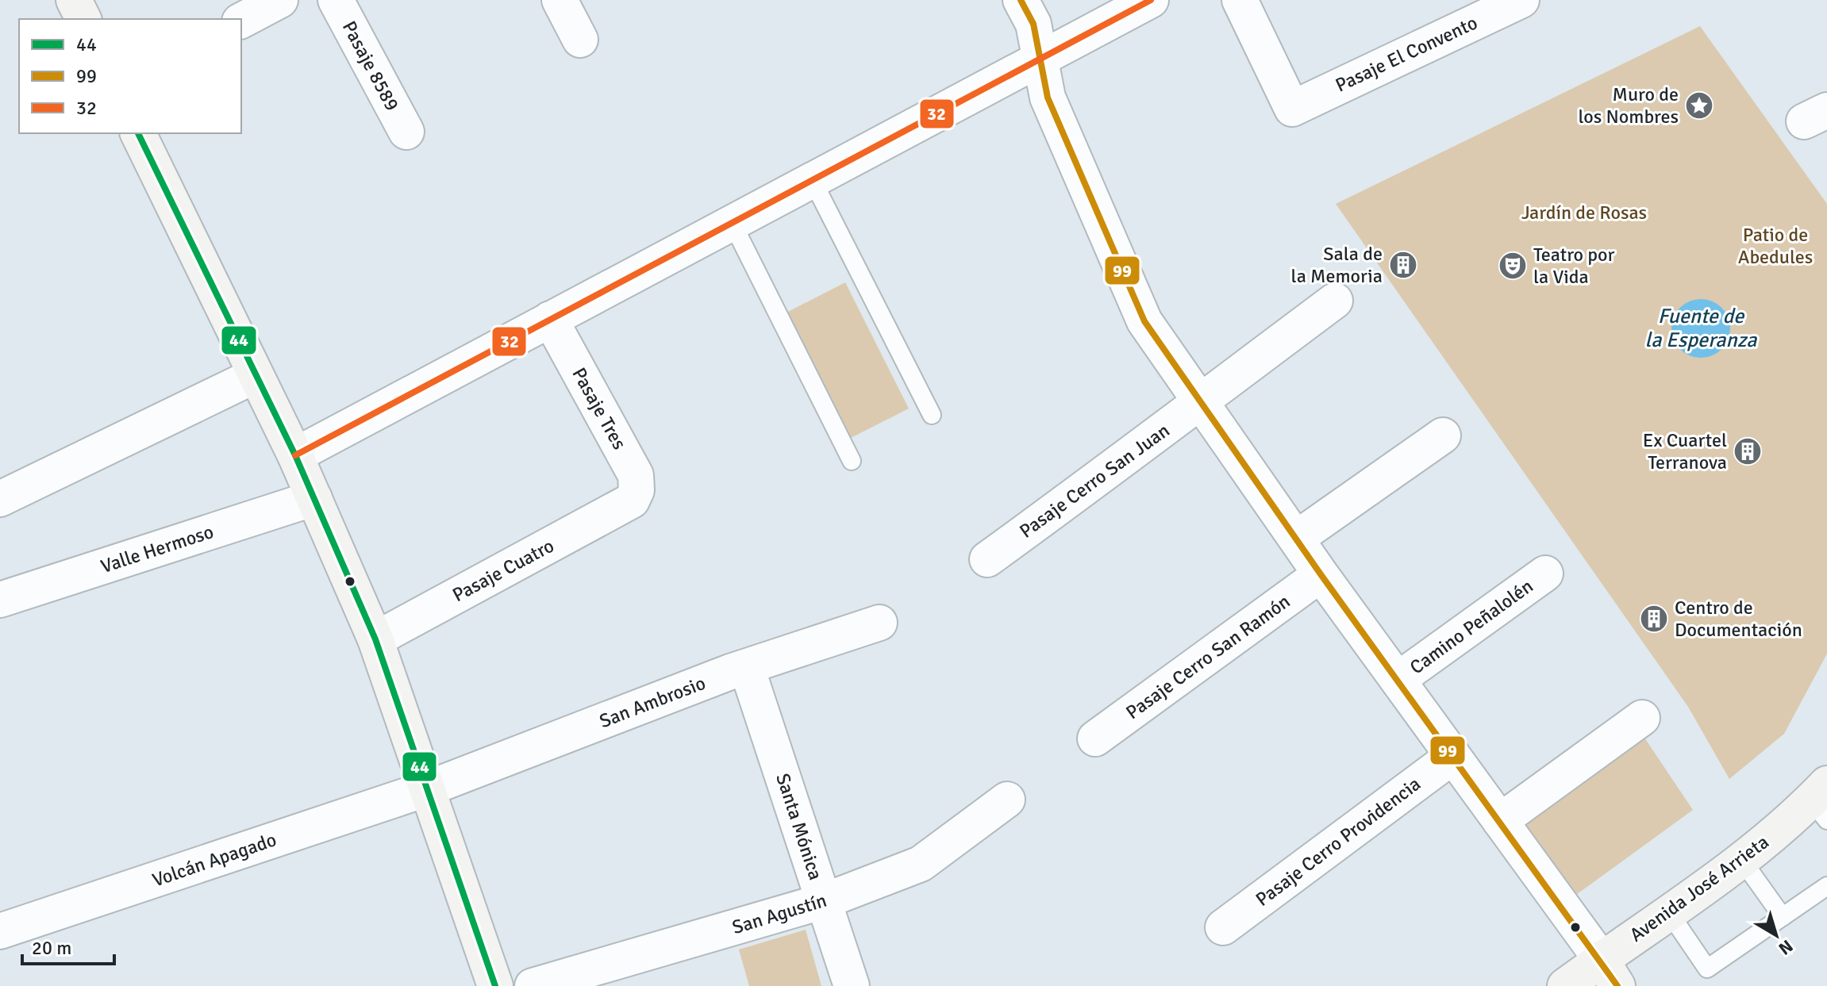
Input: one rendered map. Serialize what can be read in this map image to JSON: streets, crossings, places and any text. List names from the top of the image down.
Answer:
{
  "streets": {
    "street": [
      "Pasaje El Convento",
      "Pasaje 8589",
      "Pasaje Tres",
      "Pasaje Cerro San Juan",
      "Valle Hermoso",
      "Pasaje Cuatro",
      "Camino Peñalolén",
      "Pasaje Cerro San Ramón",
      "San Ambrosio",
      "Santa Mónica",
      "Pasaje Cerro Providencia",
      "Volcán Apagado",
      "Avenida José Arrieta",
      "San Agustín"
    ]
  },
  "crossings": [
    ["Pasaje Tres", "Pasaje Cuatro"],
    ["Pasaje Cerro San Juan", "Camino Peñalolén"],
    ["Camino Peñalolén", "Pasaje Cerro San Ramón"],
    ["Camino Peñalolén", "Pasaje Cerro Providencia"],
    ["Camino Peñalolén", "Avenida José Arrieta"],
    ["San Ambrosio", "Santa Mónica"],
    ["San Ambrosio", "Volcán Apagado"],
    ["Santa Mónica", "San Agustín"]
  ],
  "water": ["Fuente de la Esperanza"],
  "parks": ["Jardín de Rosas", "Patio de Abedules"],
  "places": {
    "place": ["Muro de los Nombres"],
    "building": ["Sala de la Memoria", "Ex Cuartel Terranova", "Centro de Documentación"],
    "theatre": ["Teatro por la Vida"]
  },
  "lines": ["transit line 99", "transit line 32", "transit line 44"],
  "legend": ["44", "99", "32"],
  "scale_bar": "20 m",
  "north": "bottom right"
}
